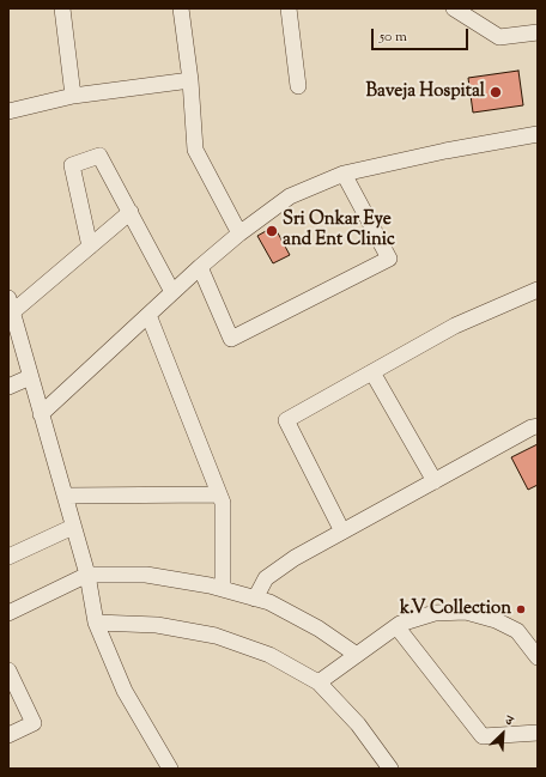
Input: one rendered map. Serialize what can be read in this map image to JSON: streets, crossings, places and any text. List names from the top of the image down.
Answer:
{
  "places": ["Baveja Hospital", "Sri Onkar Eye and Ent Clinic", "k.V Collection"],
  "scale_bar": "50 m",
  "north": "top right"
}
